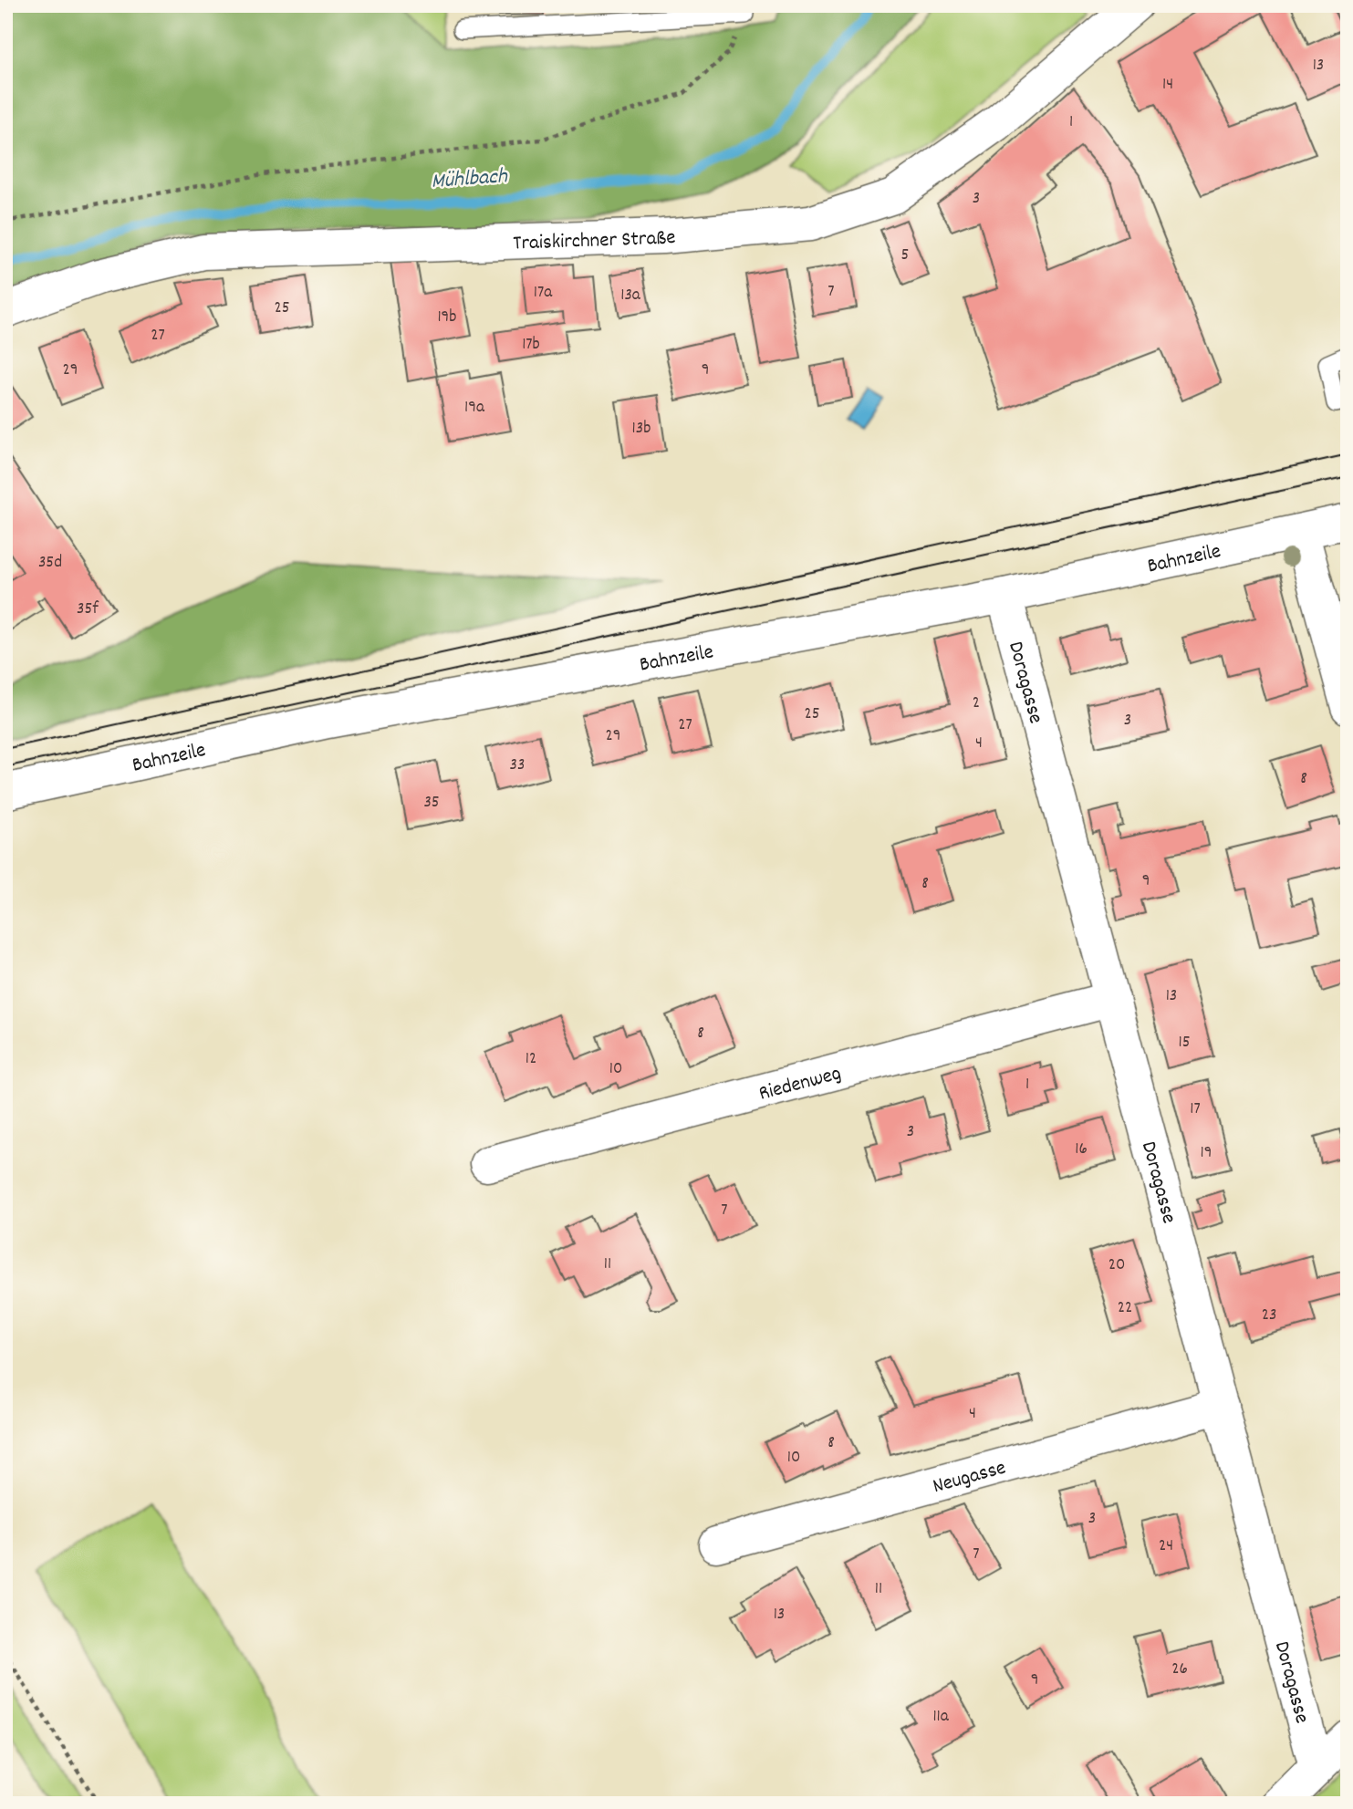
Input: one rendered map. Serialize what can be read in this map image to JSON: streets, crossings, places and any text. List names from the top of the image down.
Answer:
{
  "streets": {
    "street": [
      "Traiskirchner Straße",
      "Bahnzeile",
      "Doragasse",
      "Riedenweg",
      "Neugasse"
    ]
  },
  "crossings": [
    ["Bahnzeile", "Doragasse"],
    ["Doragasse", "Riedenweg"],
    ["Doragasse", "Neugasse"]
  ],
  "water": ["Mühlbach"],
  "house_numbers": [
    "13",
    "14",
    "1",
    "3",
    "5",
    "7",
    "17a",
    "13a",
    "25",
    "19b",
    "27",
    "17b",
    "29",
    "9",
    "19a",
    "13b",
    "35d",
    "35f",
    "2",
    "25",
    "3",
    "27",
    "29",
    "4",
    "33",
    "8",
    "35",
    "9",
    "8",
    "13",
    "8",
    "15",
    "12",
    "10",
    "1",
    "17",
    "3",
    "16",
    "19",
    "7",
    "11",
    "20",
    "22",
    "23",
    "4",
    "8",
    "10",
    "3",
    "24",
    "7",
    "11",
    "13",
    "26",
    "9",
    "11a"
  ]
}
